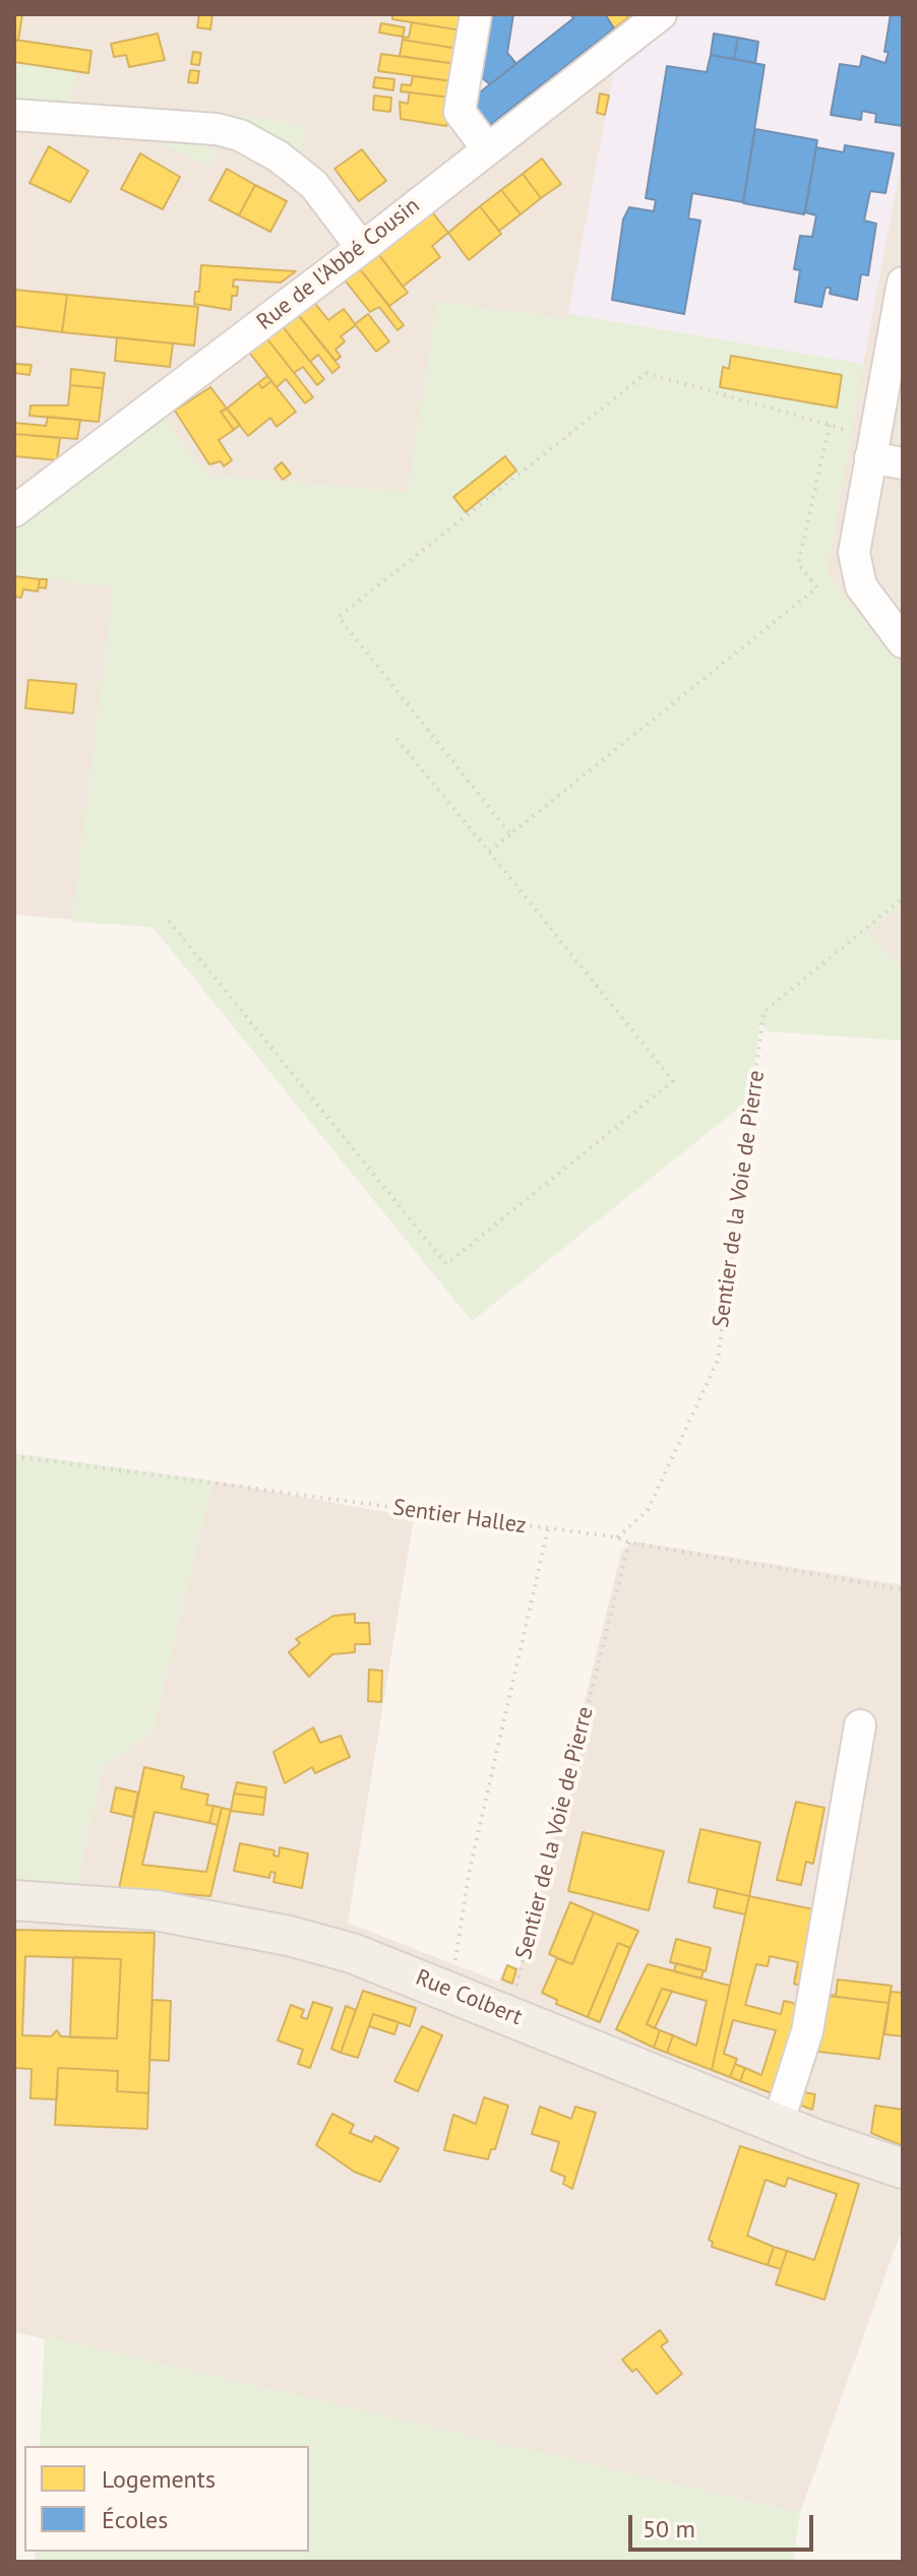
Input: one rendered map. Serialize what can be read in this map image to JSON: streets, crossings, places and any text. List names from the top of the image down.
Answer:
{
  "streets": {
    "main road": ["Rue Colbert"],
    "street": ["Rue de l'Abbé Cousin"],
    "path": ["Sentier de la Voie de Pierre", "Sentier Hallez"]
  },
  "crossings": [
    ["Sentier de la Voie de Pierre", "Sentier Hallez"],
    ["Sentier de la Voie de Pierre", "Rue Colbert"]
  ],
  "legend": ["Logements", "Écoles"],
  "scale_bar": "50 m"
}
